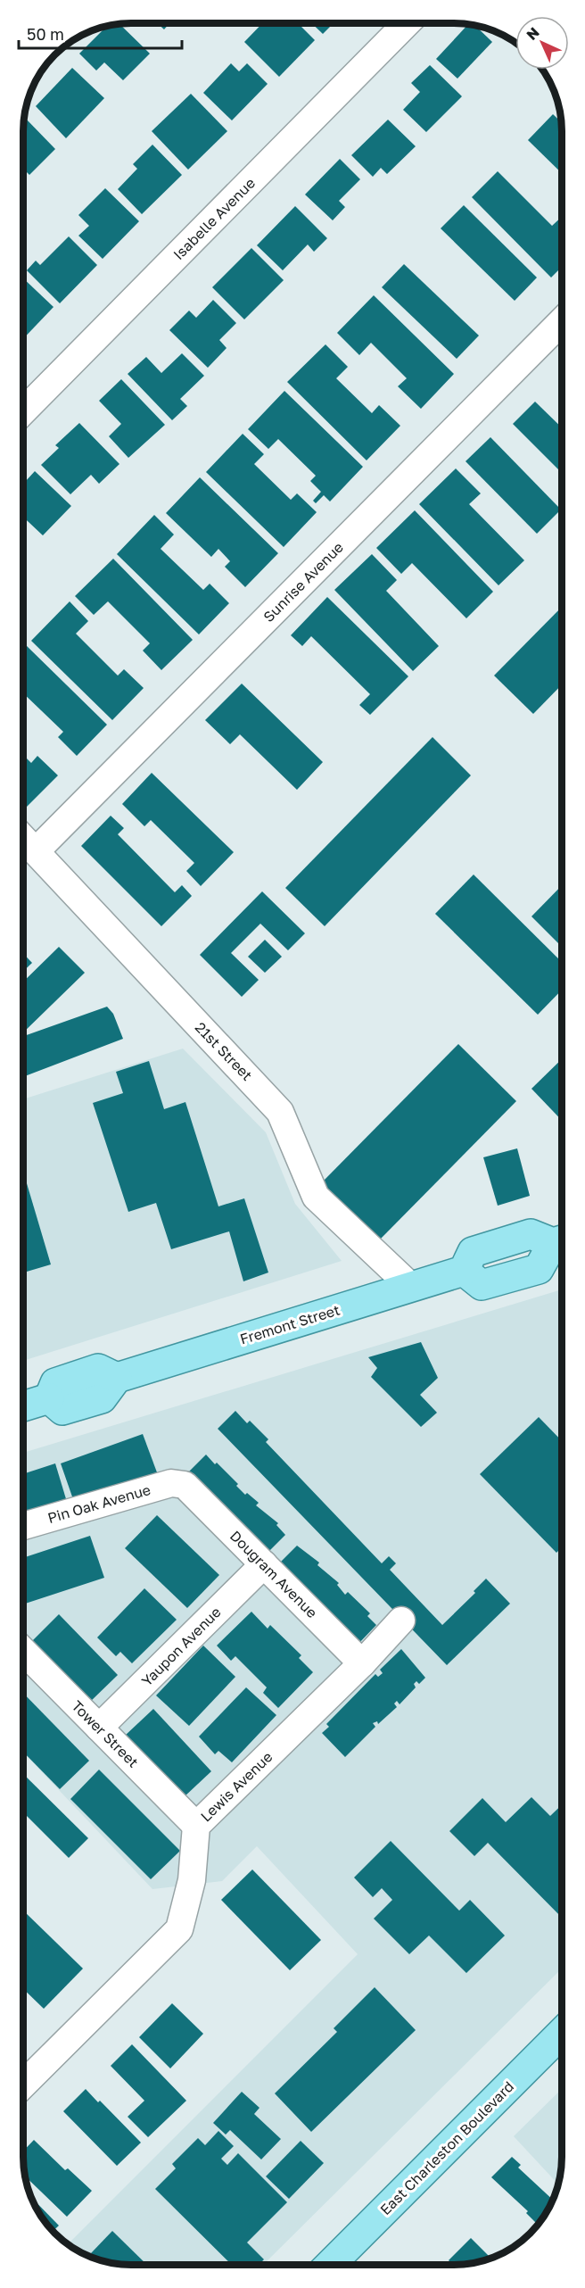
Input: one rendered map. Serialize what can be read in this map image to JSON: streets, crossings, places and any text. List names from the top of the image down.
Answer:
{
  "streets": {
    "main road": ["Fremont Street", "East Charleston Boulevard"],
    "street": [
      "Isabelle Avenue",
      "Sunrise Avenue",
      "21st Street",
      "Pin Oak Avenue",
      "Dougram Avenue",
      "Yaupon Avenue",
      "Tower Street",
      "Lewis Avenue"
    ]
  },
  "crossings": [
    ["Sunrise Avenue", "21st Street"],
    ["21st Street", "Fremont Street"],
    ["Pin Oak Avenue", "Dougram Avenue"],
    ["Dougram Avenue", "Yaupon Avenue"],
    ["Dougram Avenue", "Lewis Avenue"],
    ["Yaupon Avenue", "Tower Street"],
    ["Tower Street", "Lewis Avenue"]
  ],
  "scale_bar": "50 m",
  "north": "top left"
}
